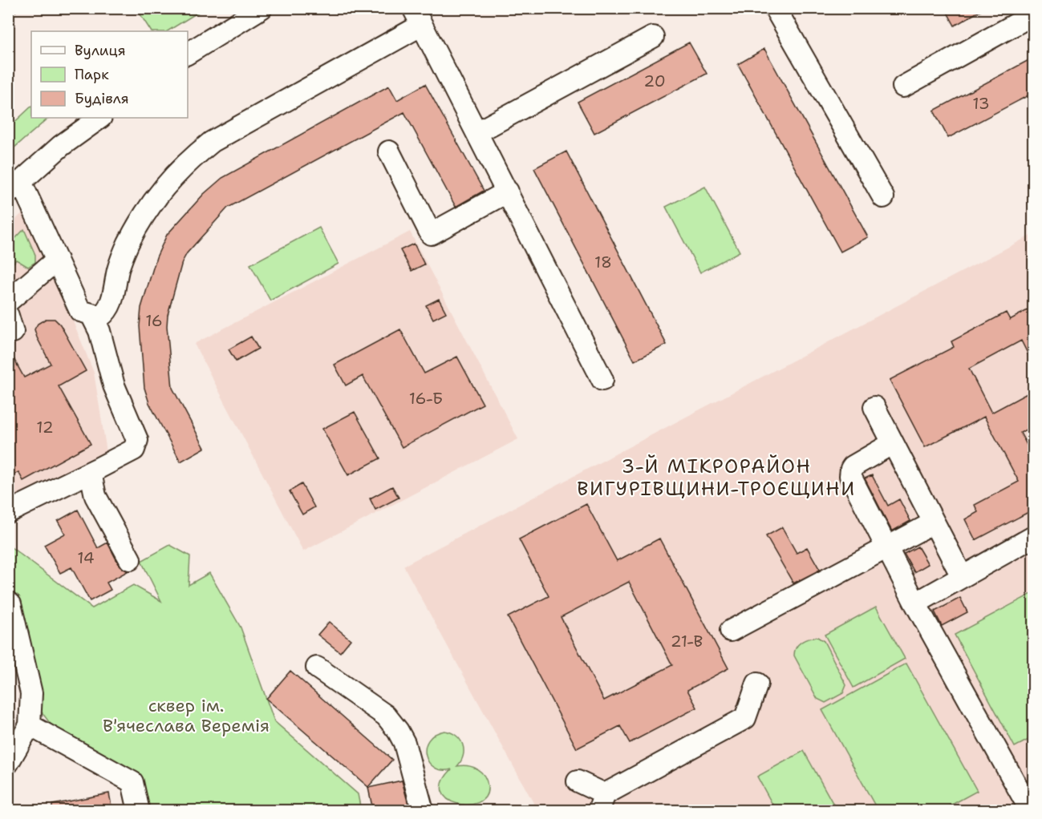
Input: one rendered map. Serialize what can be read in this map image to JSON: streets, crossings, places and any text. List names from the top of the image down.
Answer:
{
  "districts": ["3-Й МІКРОРАЙОН ВИГУРІВЩИНИ-ТРОЄЩИНИ"],
  "parks": ["сквер ім. В'ячеслава Веремія"],
  "house_numbers": [
    "20",
    "13",
    "18",
    "16",
    "16-Б",
    "12",
    "14",
    "21-В"
  ],
  "legend": ["Вулиця", "Парк", "Будівля"]
}
